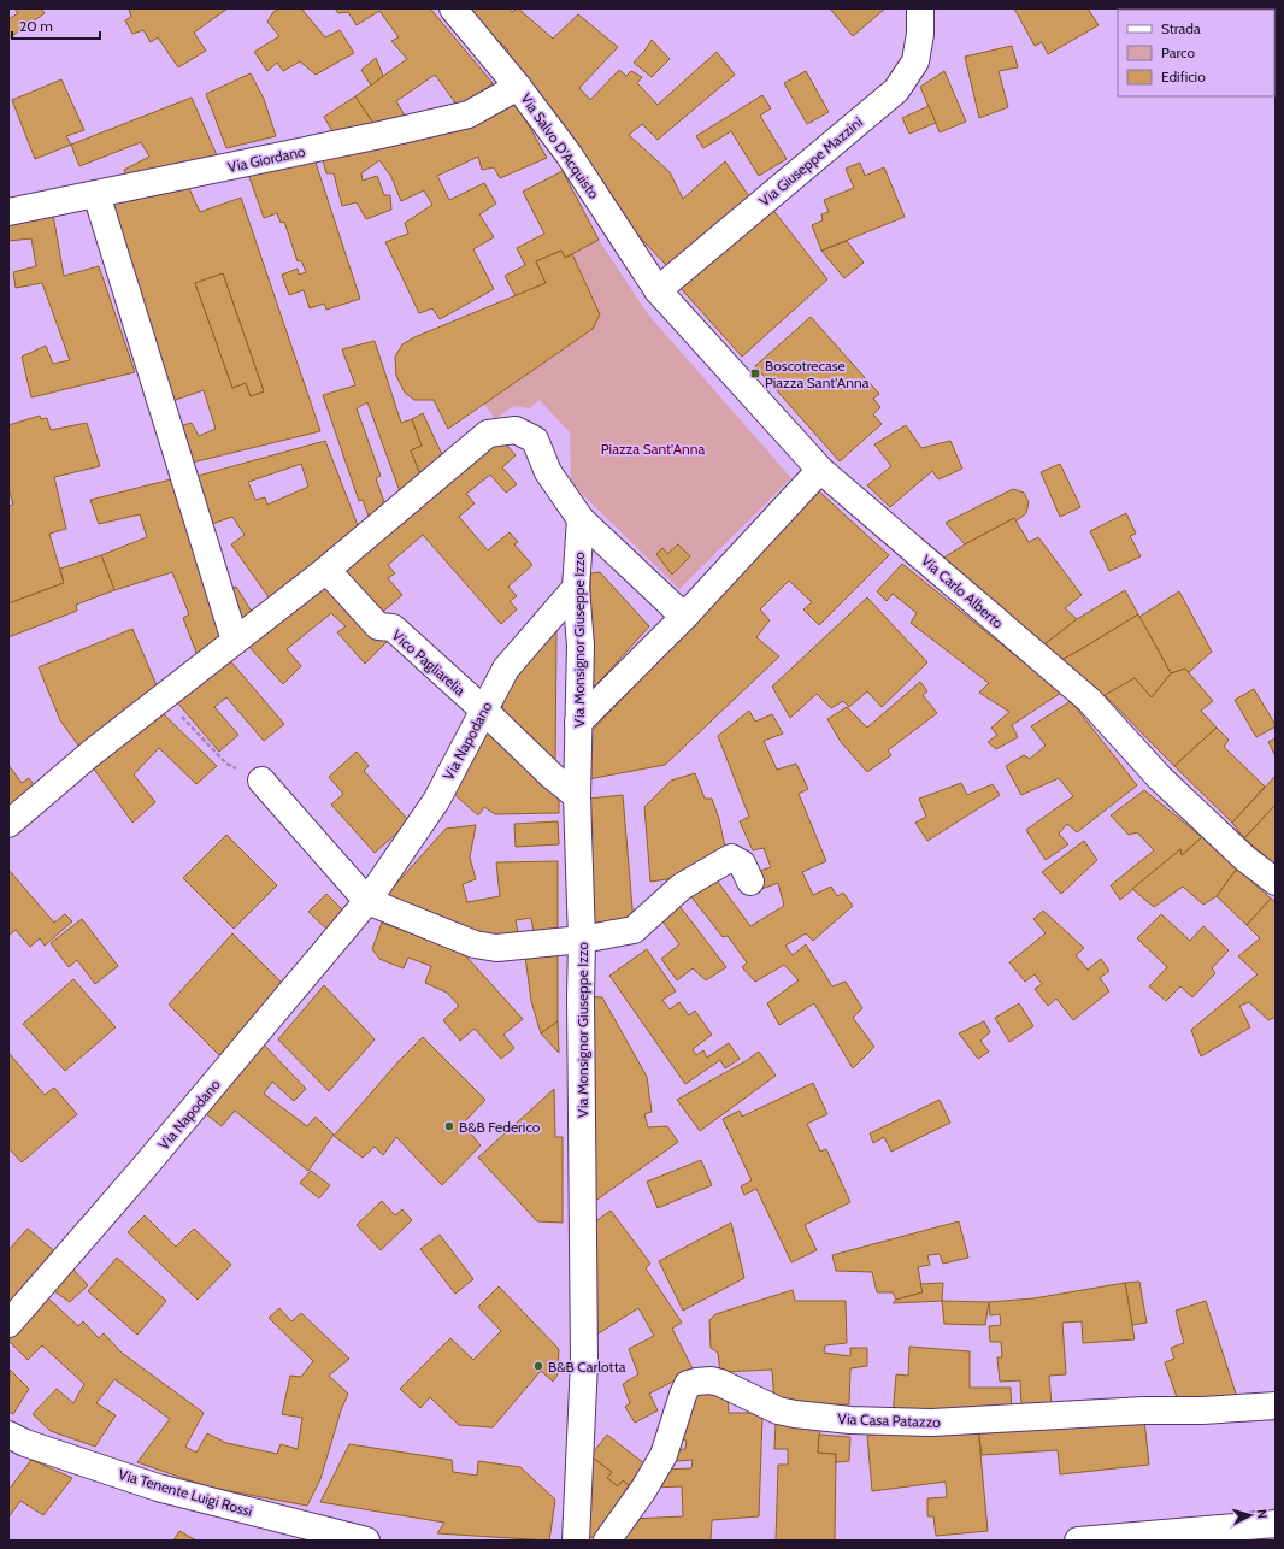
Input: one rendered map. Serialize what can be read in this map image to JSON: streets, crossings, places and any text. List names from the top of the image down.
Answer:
{
  "streets": {
    "street": [
      "Via Salvo D'Acquisto",
      "Via Giordano",
      "Via Giuseppe Mazzini",
      "Via Carlo Alberto",
      "Via Monsignor Giuseppe Izzo",
      "Vico Pagliarelia",
      "Via Napodano",
      "Via Casa Patazzo",
      "Via Tenente Luigi Rossi"
    ]
  },
  "crossings": [
    ["Via Salvo D'Acquisto", "Via Giordano"],
    ["Via Salvo D'Acquisto", "Via Giuseppe Mazzini"],
    ["Via Salvo D'Acquisto", "Via Carlo Alberto"],
    ["Via Giuseppe Mazzini", "Via Carlo Alberto"],
    ["Via Monsignor Giuseppe Izzo", "Vico Pagliarelia"],
    ["Via Monsignor Giuseppe Izzo", "Via Napodano"],
    ["Vico Pagliarelia", "Via Napodano"]
  ],
  "parks": ["Piazza Sant'Anna"],
  "places": {
    "transit": ["Boscotrecase Piazza Sant'Anna"],
    "other": ["B&B Federico", "B&B Carlotta"]
  },
  "legend": ["Strada", "Parco", "Edificio"],
  "scale_bar": "20 m",
  "north": "right"
}
